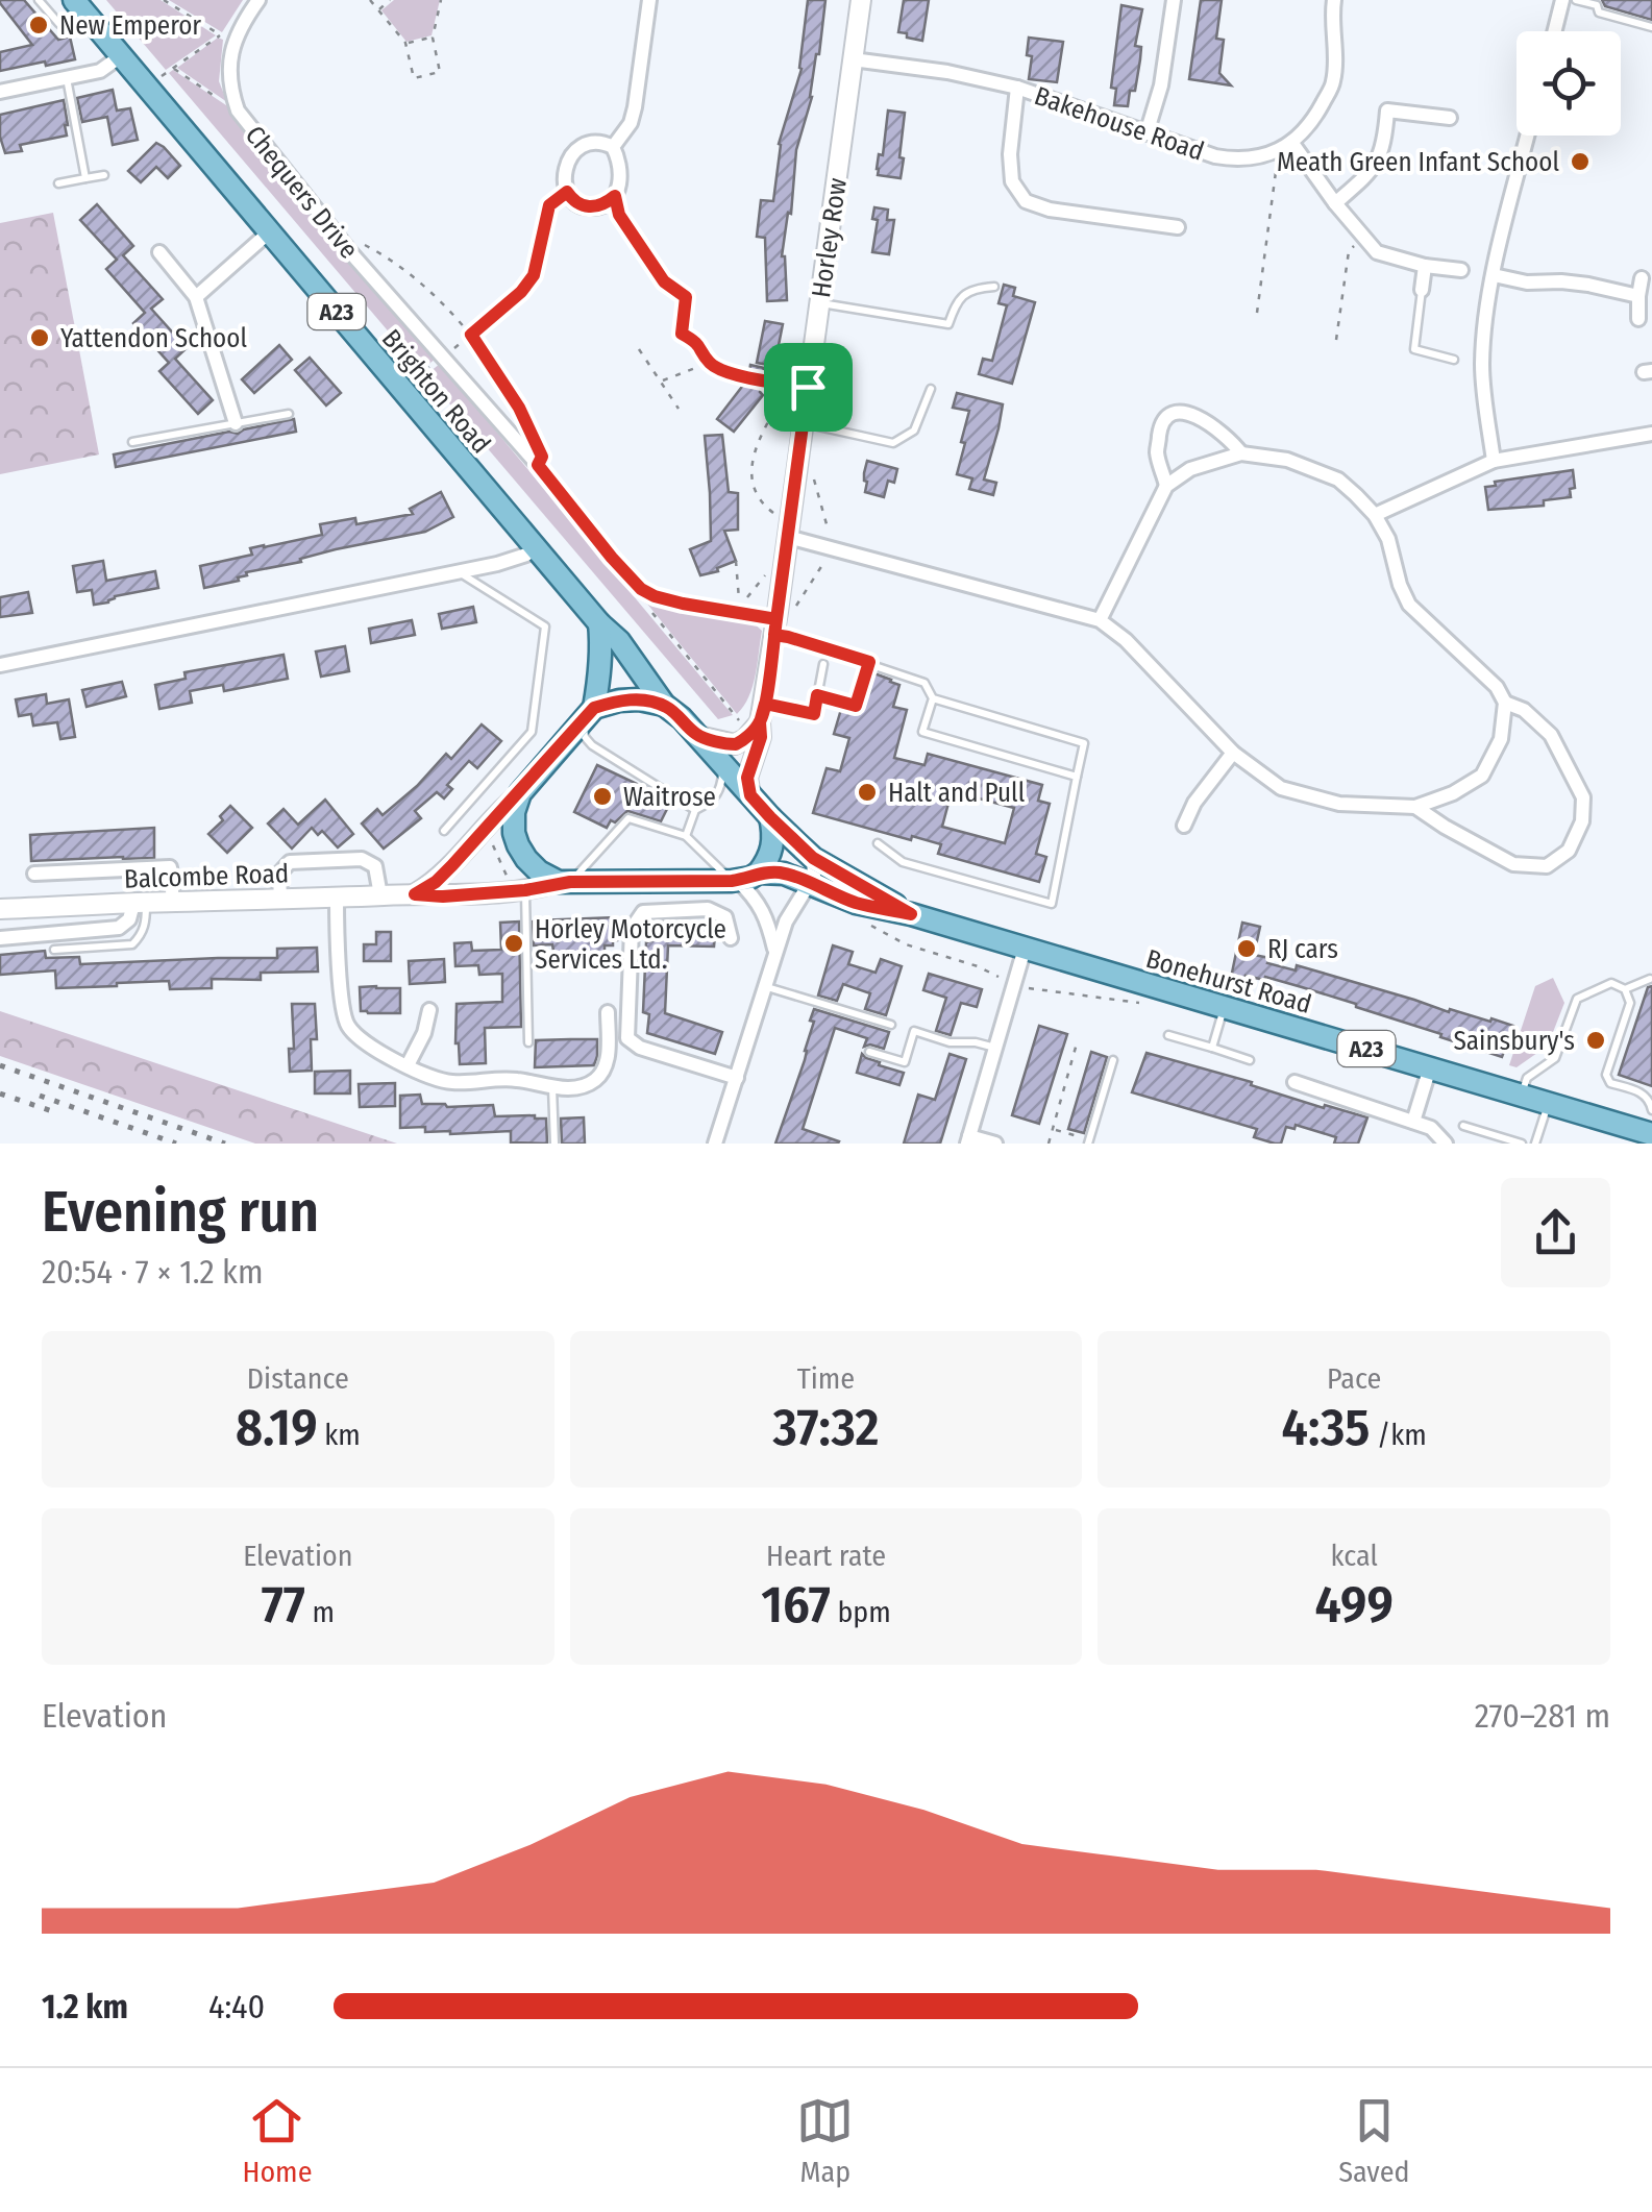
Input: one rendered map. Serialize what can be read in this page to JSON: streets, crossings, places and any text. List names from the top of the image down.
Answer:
{
  "streets": {
    "main road": [
      "A23",
      "Brighton Road",
      "Balcombe Road",
      "Bonehurst Road"
    ],
    "street": ["Bakehouse Road", "Chequers Drive", "Horley Row"]
  },
  "crossings": [
    ["Bakehouse Road", "Horley Row"],
    ["Horley Row", "Brighton Road"],
    ["Brighton Road", "Bonehurst Road"],
    ["Balcombe Road", "Bonehurst Road"]
  ],
  "places": [
    "New Emperor",
    "Meath Green Infant School",
    "Yattendon School",
    "Halt and Pull",
    "Waitrose",
    "Horley Motorcycle Services Ltd.",
    "RJ cars",
    "Sainsbury's"
  ],
  "page": {
    "heading": ["Evening run", "20:54 · 7 × 1.2 km"],
    "stats": [
      ["Distance", "8.19 km"],
      ["Time", "37:32"],
      ["Pace", "4:35 /km"],
      ["Elevation", "77 m"],
      ["Heart rate", "167 bpm"],
      ["kcal", "499"]
    ],
    "chart": ["Elevation", "270–281 m"],
    "list": [
      {
        "name": "1.2 km",
        "note": "4:40"
      }
    ],
    "tabs": ["Home", "Map", "Saved"]
  }
}
